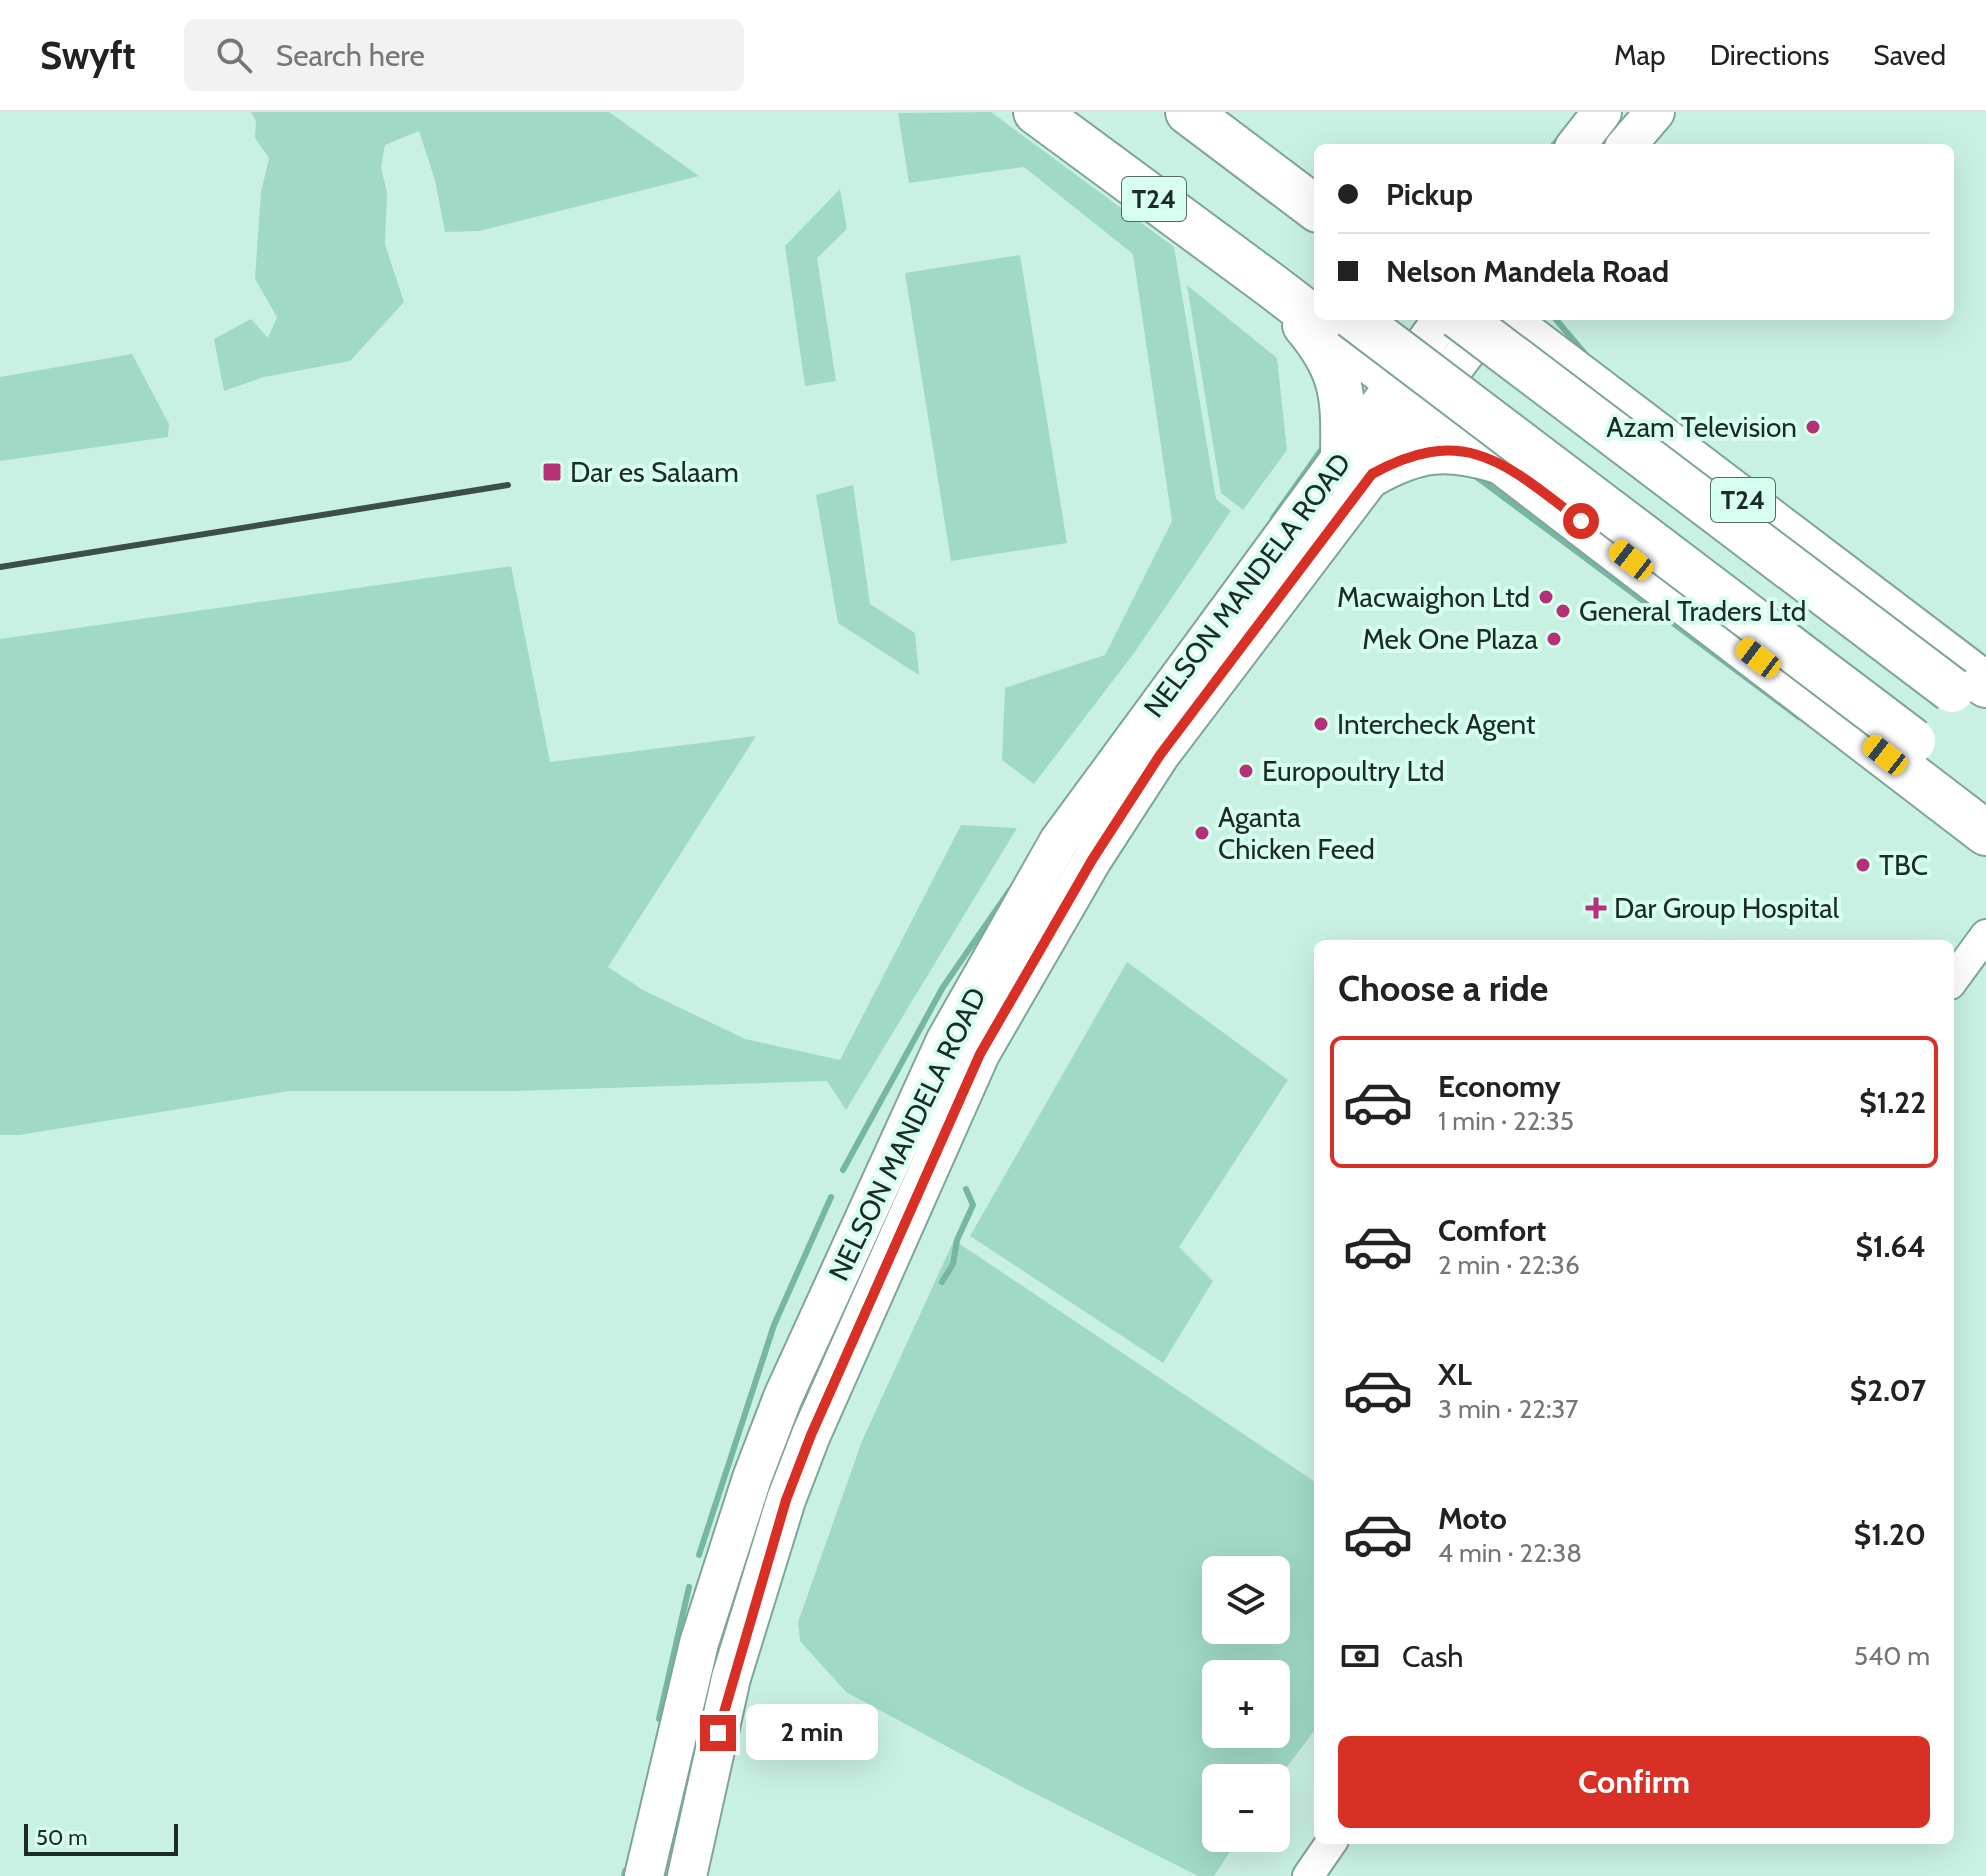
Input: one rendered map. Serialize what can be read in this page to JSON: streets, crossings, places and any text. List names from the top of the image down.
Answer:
{
  "streets": {
    "highway": ["T24"],
    "main road": ["NELSON MANDELA ROAD"]
  },
  "crossings": [
    ["T24", "NELSON MANDELA ROAD"]
  ],
  "places": {
    "other": [
      "Azam Television",
      "Macwaighon Ltd",
      "General Traders Ltd",
      "Mek One Plaza",
      "Intercheck Agent",
      "Europoultry Ltd",
      "Aganta Chicken Feed",
      "TBC"
    ],
    "transit": ["Dar es Salaam"],
    "health": ["Dar Group Hospital"]
  },
  "scale_bar": "50 m",
  "page": {
    "header": "Swyft",
    "search": "Search here",
    "nav": ["Map", "Directions", "Saved"],
    "banner": ["Pickup", "Nelson Mandela Road"],
    "heading": "Choose a ride",
    "list": [
      {
        "name": "Economy",
        "note": "1 min · 22:35",
        "value": "$1.22"
      },
      {
        "name": "Comfort",
        "note": "2 min · 22:36",
        "value": "$1.64"
      },
      {
        "name": "XL",
        "note": "3 min · 22:37",
        "value": "$2.07"
      },
      {
        "name": "Moto",
        "note": "4 min · 22:38",
        "value": "$1.20"
      }
    ],
    "map_buttons": ["+", "−"],
    "pay": ["Cash", "540 m"],
    "bubble": "2 min",
    "buttons": "Confirm",
    "scale": "50 m"
  }
}
